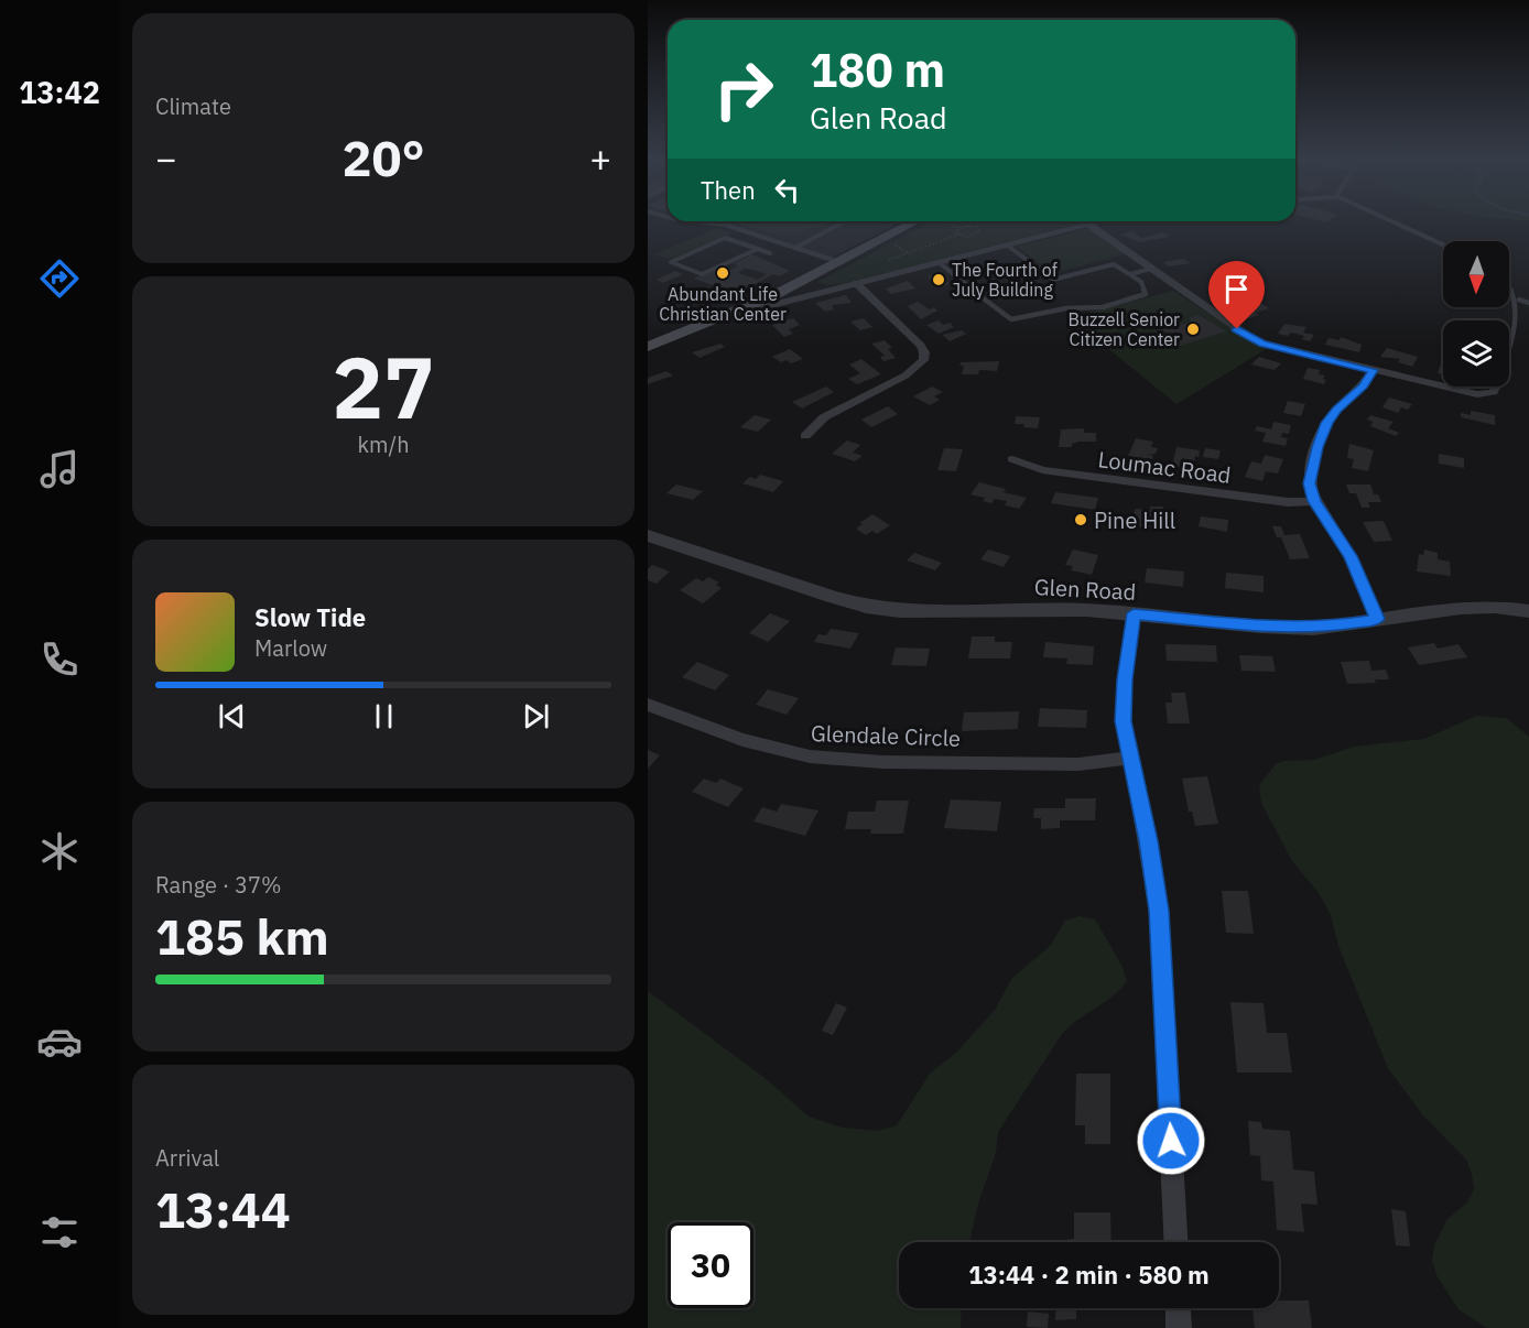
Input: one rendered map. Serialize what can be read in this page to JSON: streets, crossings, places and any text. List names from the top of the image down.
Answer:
{
  "streets": {
    "street": ["Loumac Road", "Glen Road", "Glendale Circle"]
  },
  "places": [
    "Abundant Life Christian Center",
    "The Fourth of July Building",
    "Buzzell Senior Citizen Center",
    "Pine Hill"
  ],
  "north": "bottom",
  "page": {
    "tabs": "13:42",
    "tile": [
      "Climate",
      ["27", "km/h"],
      ["Range · 37%", "185 km"],
      ["Arrival", "13:44"]
    ],
    "turn": ["180 m", "Glen Road"],
    "heat": ["−", "20°", "+"],
    "then": "Then",
    "song": ["Slow Tide", "Marlow"],
    "limit": "30",
    "trip": "13:44 · 2 min · 580 m"
  }
}
